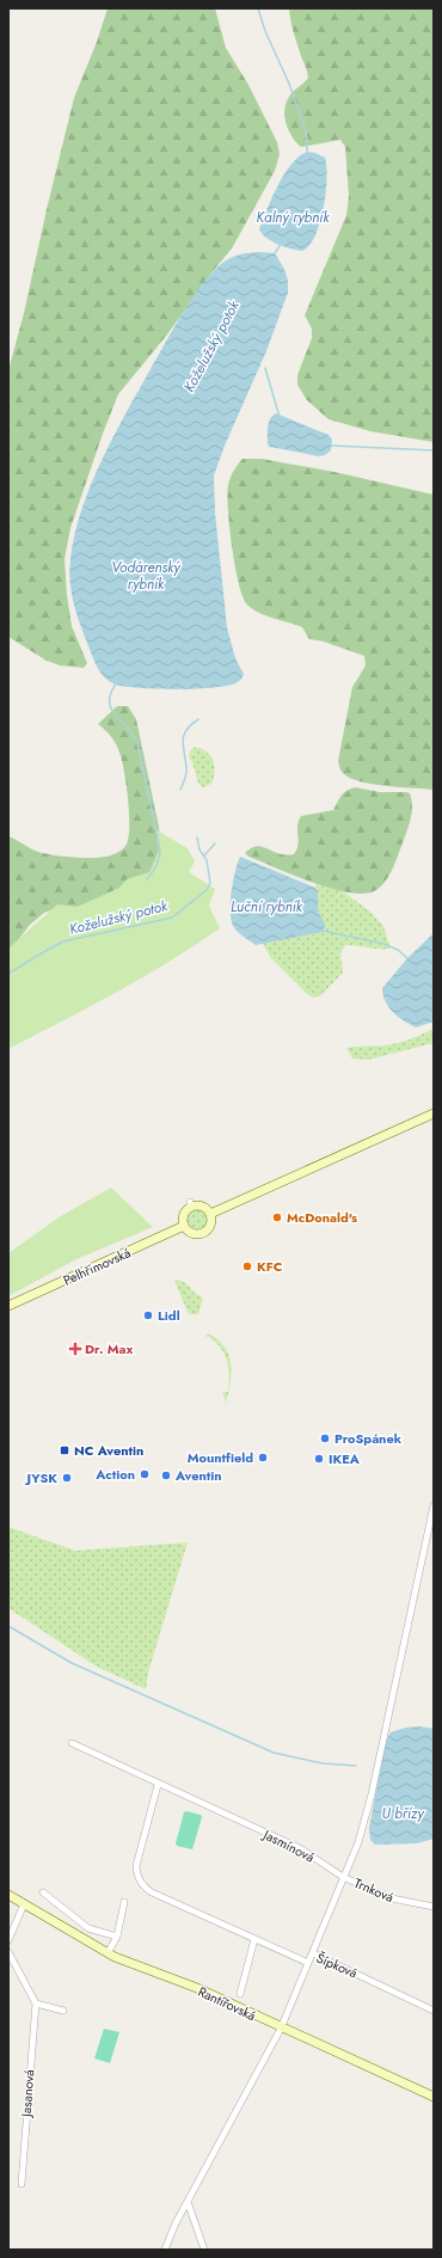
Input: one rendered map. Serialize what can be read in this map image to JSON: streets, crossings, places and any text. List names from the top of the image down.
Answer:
{
  "streets": {
    "main road": ["Pelhřimovská", "Rantířovská"],
    "street": [
      "Jasmínová",
      "Trnková",
      "Šípková",
      "Jasanová"
    ]
  },
  "crossings": [
    ["Jasmínová", "Trnková"],
    ["Šípková", "Rantířovská"]
  ],
  "water": [
    "Kalný rybník",
    "Koželužský potok",
    "Vodárenský rybník",
    "Luční rybník",
    "U břízy"
  ],
  "places": {
    "other": [
      "McDonald's",
      "KFC",
      "Lidl",
      "ProSpánek",
      "Mountfield",
      "IKEA",
      "Action",
      "Aventin",
      "JYSK"
    ],
    "health": ["Dr. Max"],
    "transit": ["NC Aventin"]
  }
}
